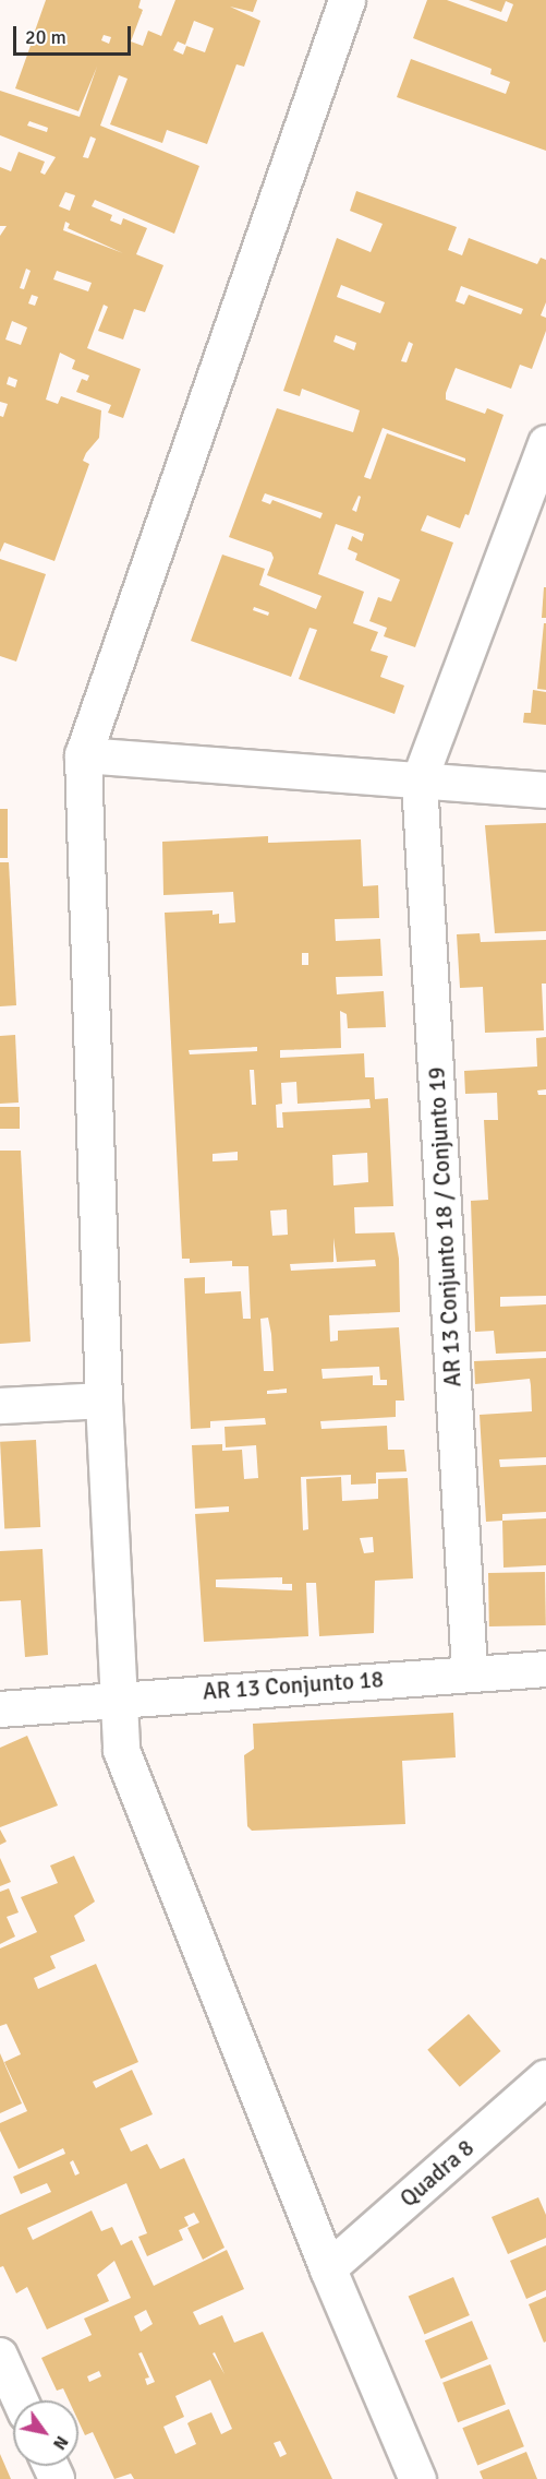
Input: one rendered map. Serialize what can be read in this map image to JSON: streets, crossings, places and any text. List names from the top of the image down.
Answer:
{
  "streets": {
    "street": ["AR 13 Conjunto 18 / Conjunto 19", "AR 13 Conjunto 18", "Quadra 8"]
  },
  "crossings": [
    ["AR 13 Conjunto 18 / Conjunto 19", "AR 13 Conjunto 18"]
  ],
  "scale_bar": "20 m",
  "north": "bottom right"
}
